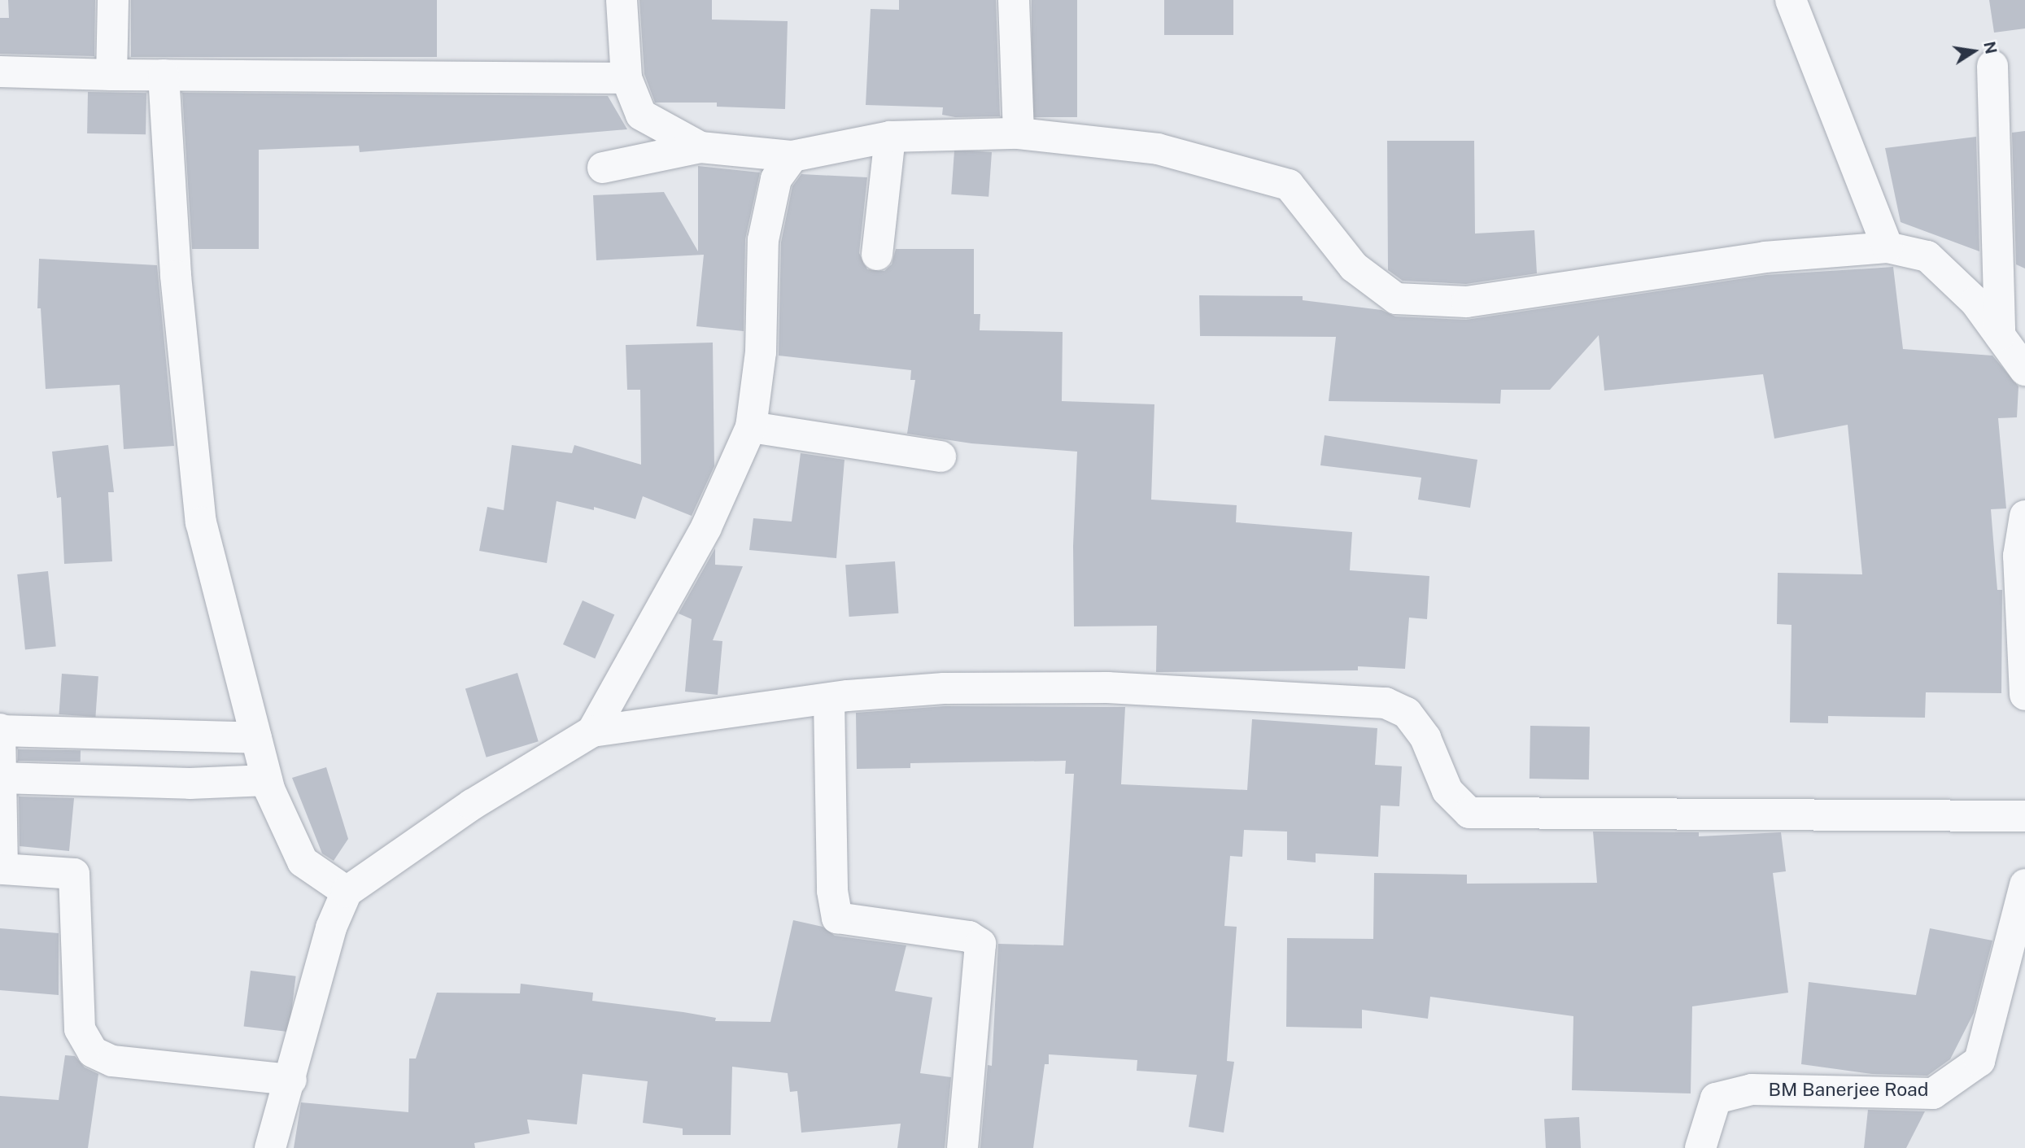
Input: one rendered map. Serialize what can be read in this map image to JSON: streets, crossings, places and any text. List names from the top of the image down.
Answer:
{
  "streets": {
    "street": ["BM Banerjee Road"]
  },
  "north": "right"
}
